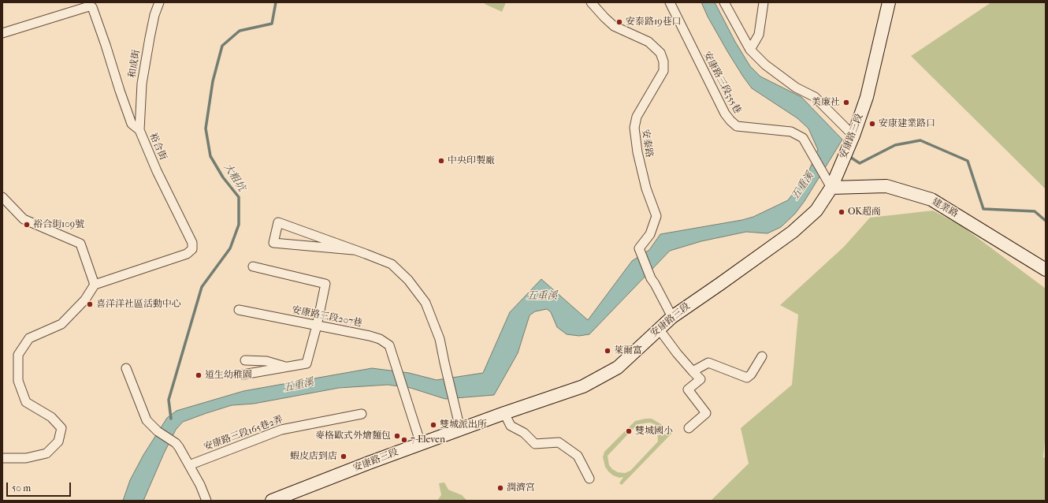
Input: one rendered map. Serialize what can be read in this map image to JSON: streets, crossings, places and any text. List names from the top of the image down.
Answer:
{
  "streets": {
    "main road": ["安康路三段", "建業路"],
    "street": [
      "和成街",
      "安康路三段355巷",
      "安泰路",
      "裕合街",
      "安康路三段207巷",
      "安康路三段165巷2弄"
    ]
  },
  "crossings": [
    ["和成街", "裕合街"],
    ["安康路三段355巷", "安康路三段"],
    ["安康路三段355巷", "建業路"],
    ["安康路三段", "安泰路"],
    ["安康路三段", "建業路"],
    ["安康路三段", "安康路三段207巷"]
  ],
  "water": ["大粗坑", "五重溪"],
  "places": [
    "安泰路19巷口",
    "美廉社",
    "安康建業路口",
    "中央印製廠",
    "OK超商",
    "裕合街109號",
    "喜洋洋社區活動中心",
    "萊爾富",
    "道生幼稚園",
    "雙城派出所",
    "雙城國小",
    "麥格歐式外燴麵包",
    "7-Eleven",
    "蝦皮店到店",
    "潤濟宮"
  ],
  "scale_bar": "50 m"
}
